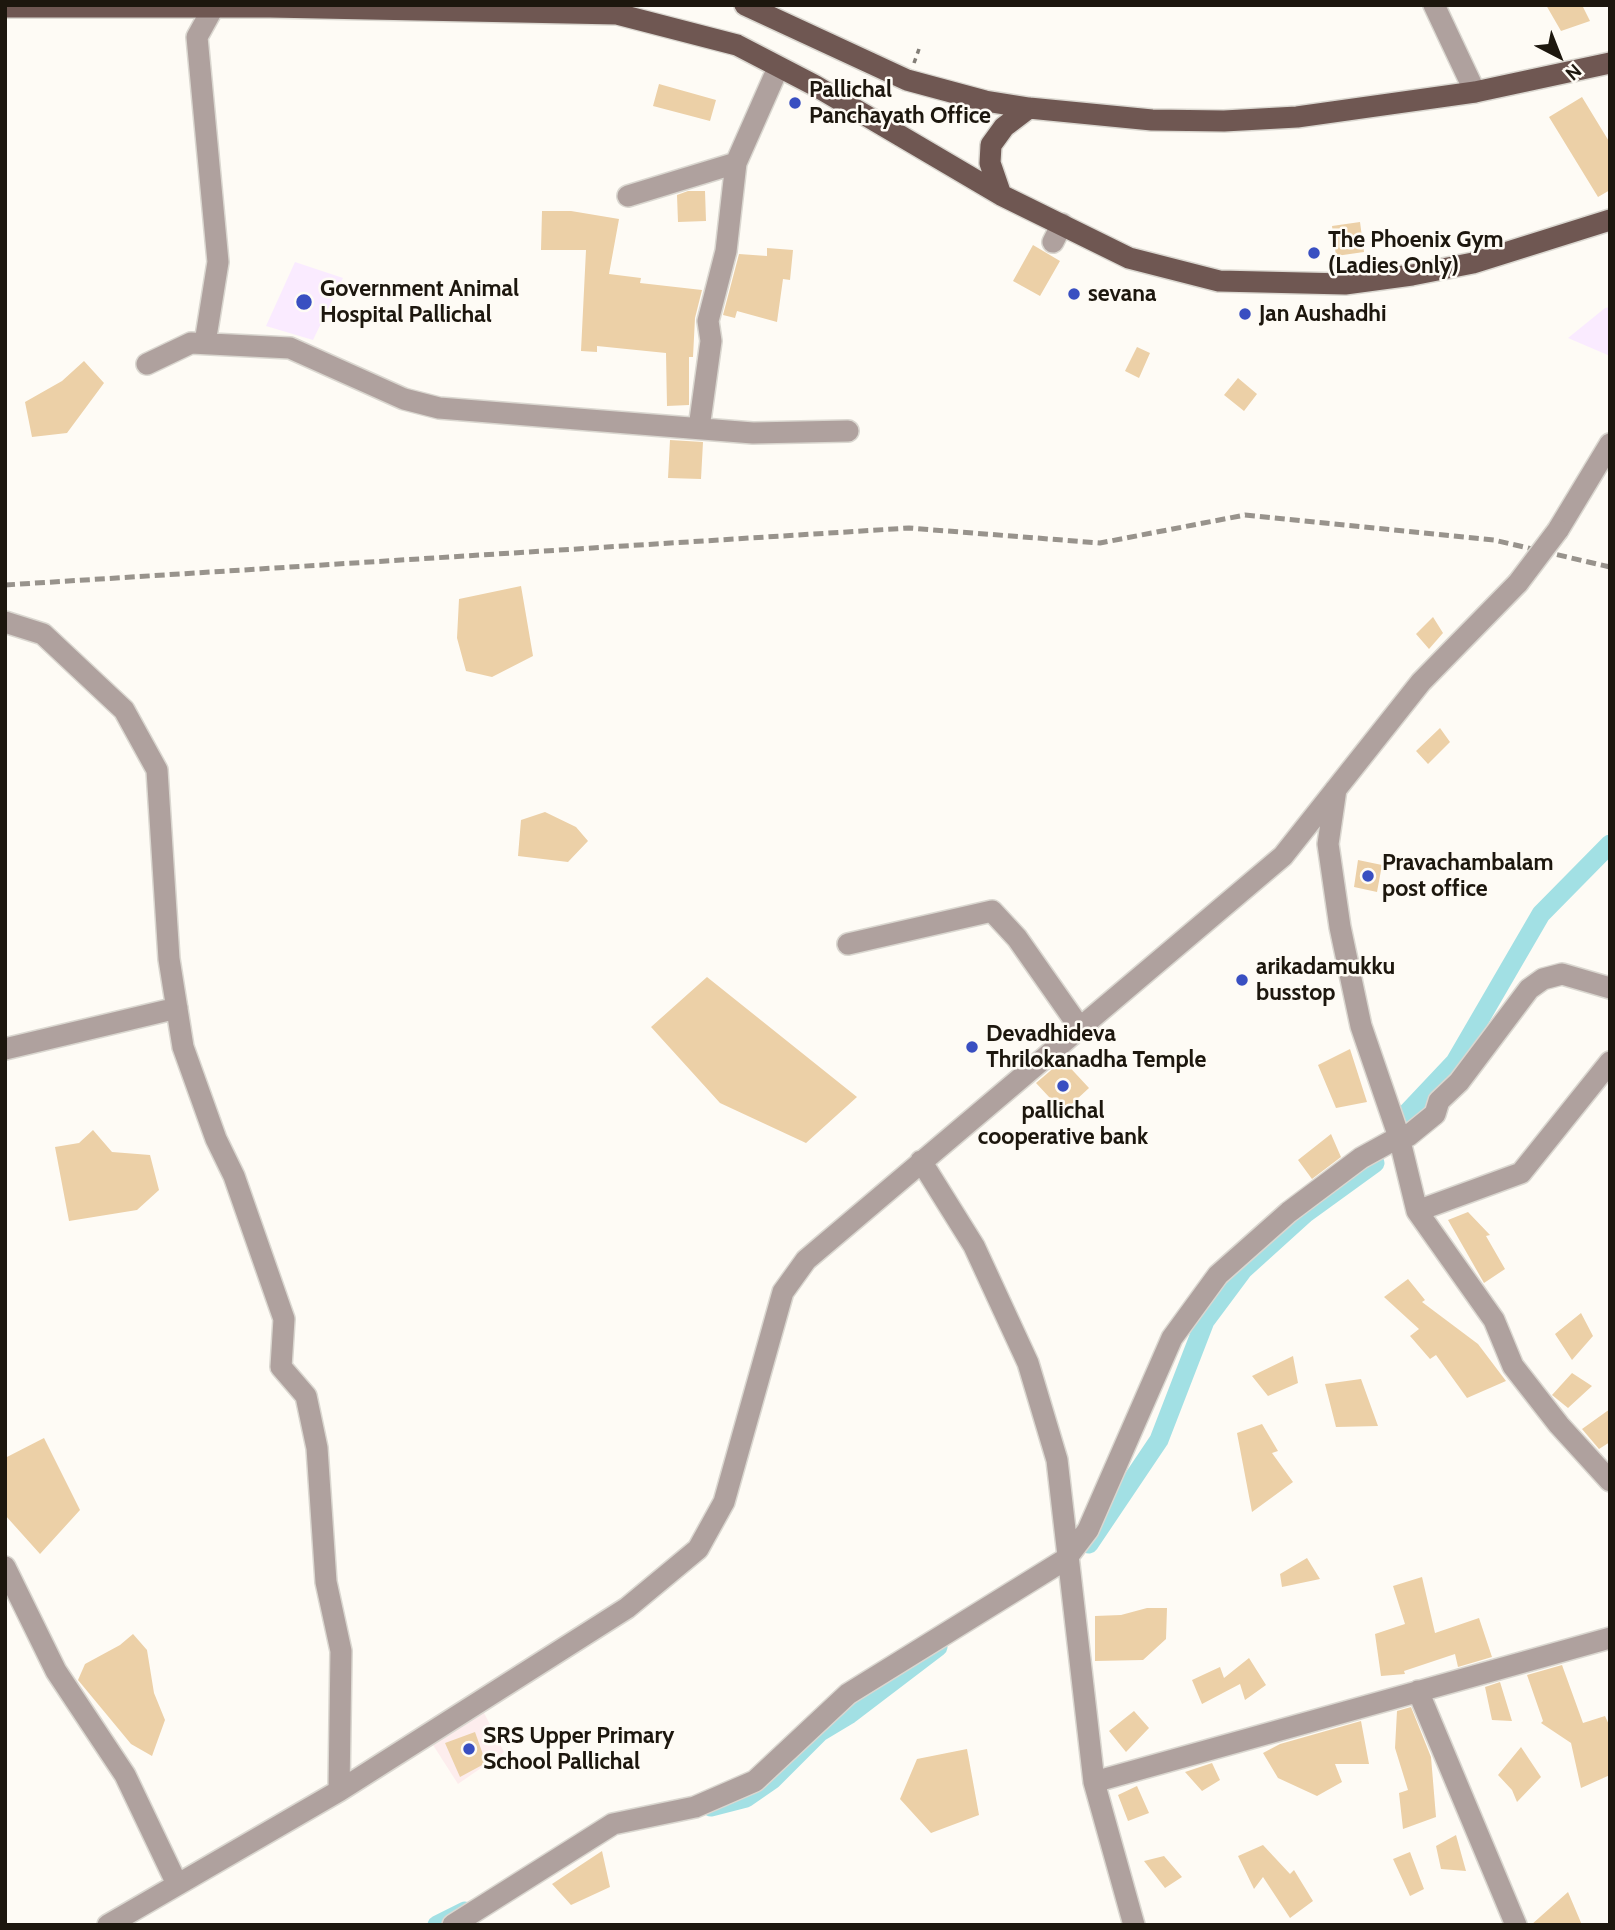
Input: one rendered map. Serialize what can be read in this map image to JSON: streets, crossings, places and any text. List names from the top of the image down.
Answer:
{
  "places": [
    "Pallichal Panchayath Office",
    "The Phoenix Gym (Ladies Only)",
    "sevana",
    "Government Animal Hospital Pallichal",
    "Jan Aushadhi",
    "Pravachambalam post office",
    "arikadamukku busstop",
    "Devadhideva Thrilokanadha Temple",
    "pallichal cooperative bank",
    "SRS Upper Primary School Pallichal"
  ],
  "north": "bottom right"
}
